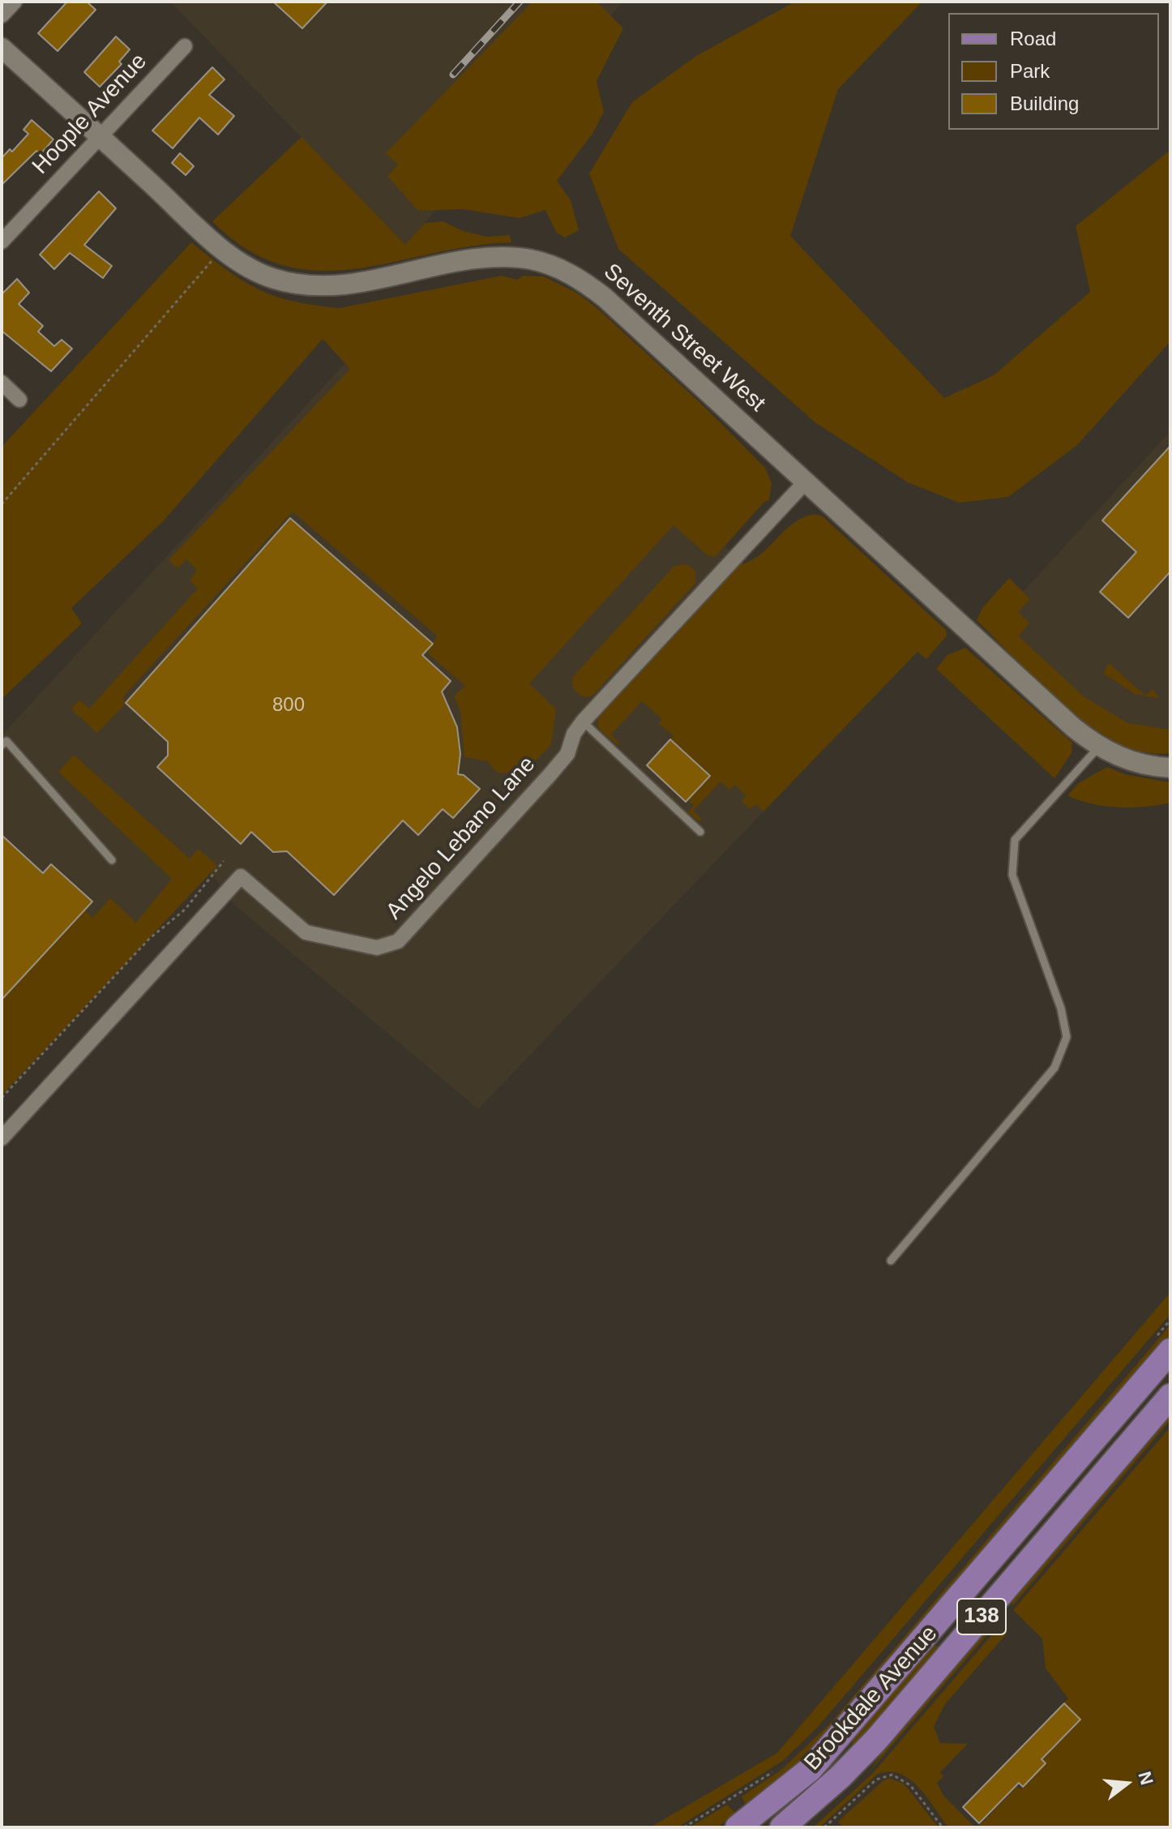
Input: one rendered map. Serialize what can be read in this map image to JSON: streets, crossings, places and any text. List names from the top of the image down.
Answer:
{
  "streets": {
    "main road": ["138", "Brookdale Avenue"],
    "street": ["Hoople Avenue", "Seventh Street West", "Angelo Lebano Lane"]
  },
  "crossings": [
    ["Hoople Avenue", "Seventh Street West"],
    ["Seventh Street West", "Angelo Lebano Lane"]
  ],
  "house_numbers": ["800"],
  "legend": ["Road", "Park", "Building"],
  "north": "right"
}
